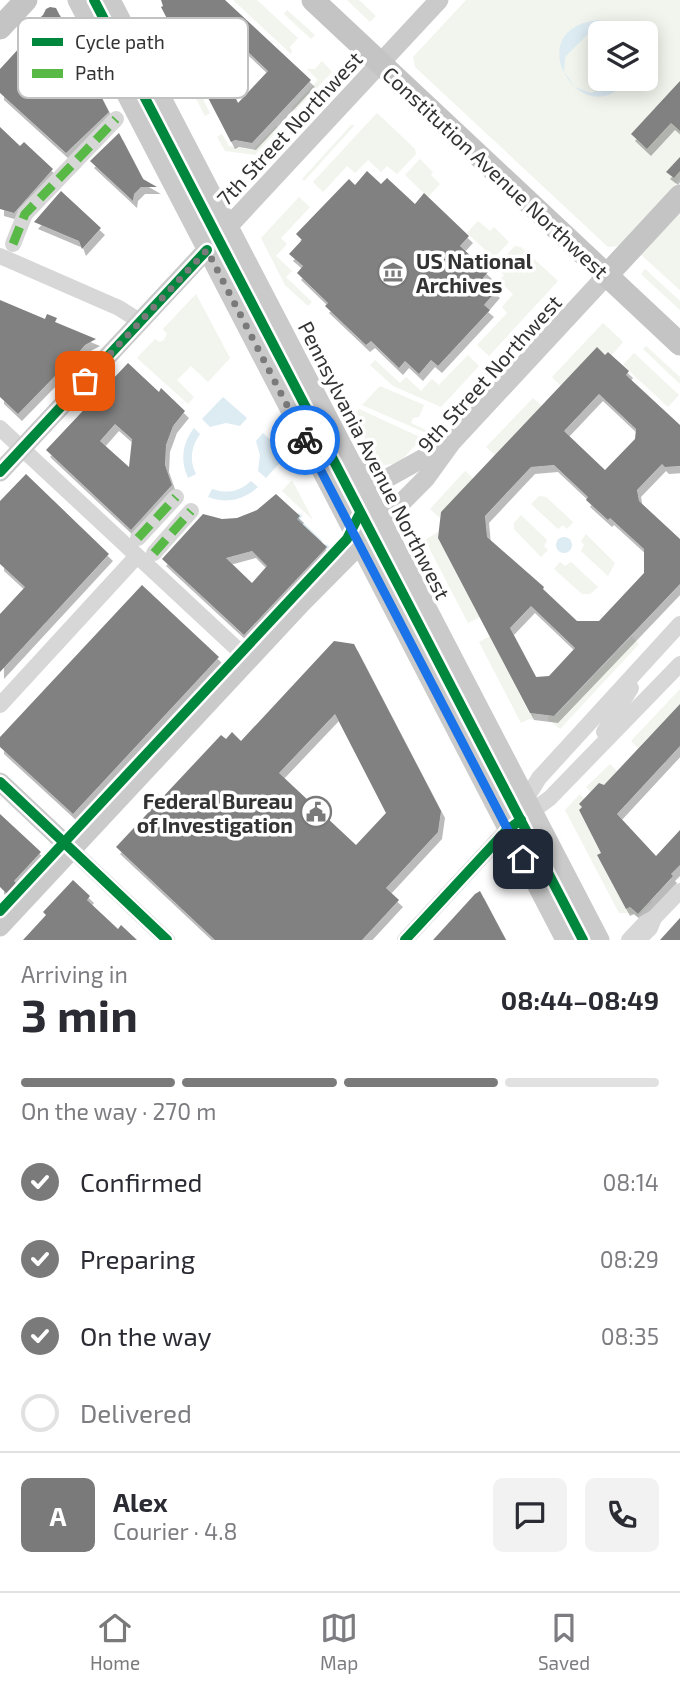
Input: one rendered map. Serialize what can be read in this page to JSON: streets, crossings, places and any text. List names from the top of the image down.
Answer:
{
  "streets": {
    "highway": ["Constitution Avenue Northwest"],
    "main road": ["7th Street Northwest", "9th Street Northwest", "Pennsylvania Avenue Northwest"]
  },
  "crossings": [
    ["7th Street Northwest", "Constitution Avenue Northwest"],
    ["7th Street Northwest", "Pennsylvania Avenue Northwest"],
    ["Constitution Avenue Northwest", "9th Street Northwest"],
    ["9th Street Northwest", "Pennsylvania Avenue Northwest"]
  ],
  "places": {
    "museum": ["US National Archives"],
    "public building": ["Federal Bureau of Investigation"]
  },
  "legend": ["Cycle path", "Path"],
  "page": {
    "heading": ["3 min", "Arriving in", "08:44–08:49"],
    "panel": ["Alex", "Courier · 4.8"],
    "bar": "On the way · 270 m",
    "list": [
      ["Confirmed", "08:14"],
      ["Preparing", "08:29"],
      ["On the way", "08:35"],
      "Delivered"
    ],
    "round": "A",
    "tabs": ["Home", "Map", "Saved"]
  }
}
